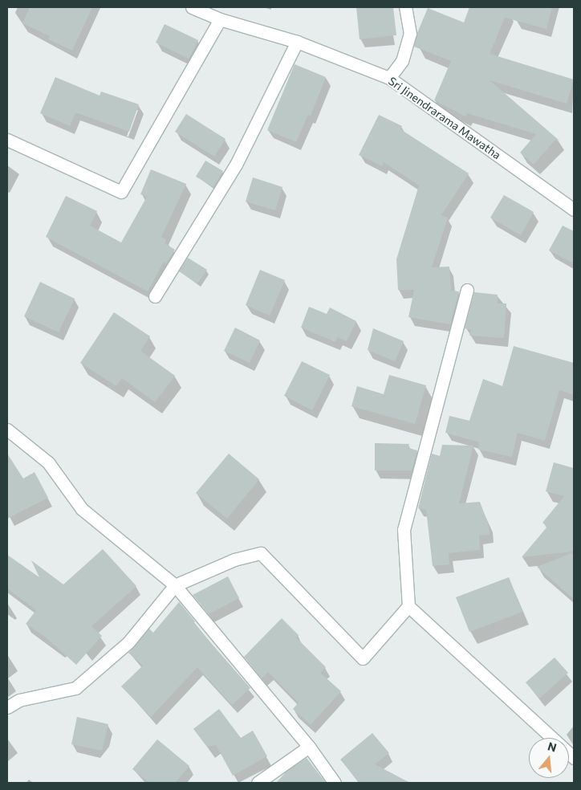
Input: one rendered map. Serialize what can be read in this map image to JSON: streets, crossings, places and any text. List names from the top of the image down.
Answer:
{
  "streets": {
    "street": ["Sri Jinendrarama Mawatha"]
  },
  "north": "top"
}
